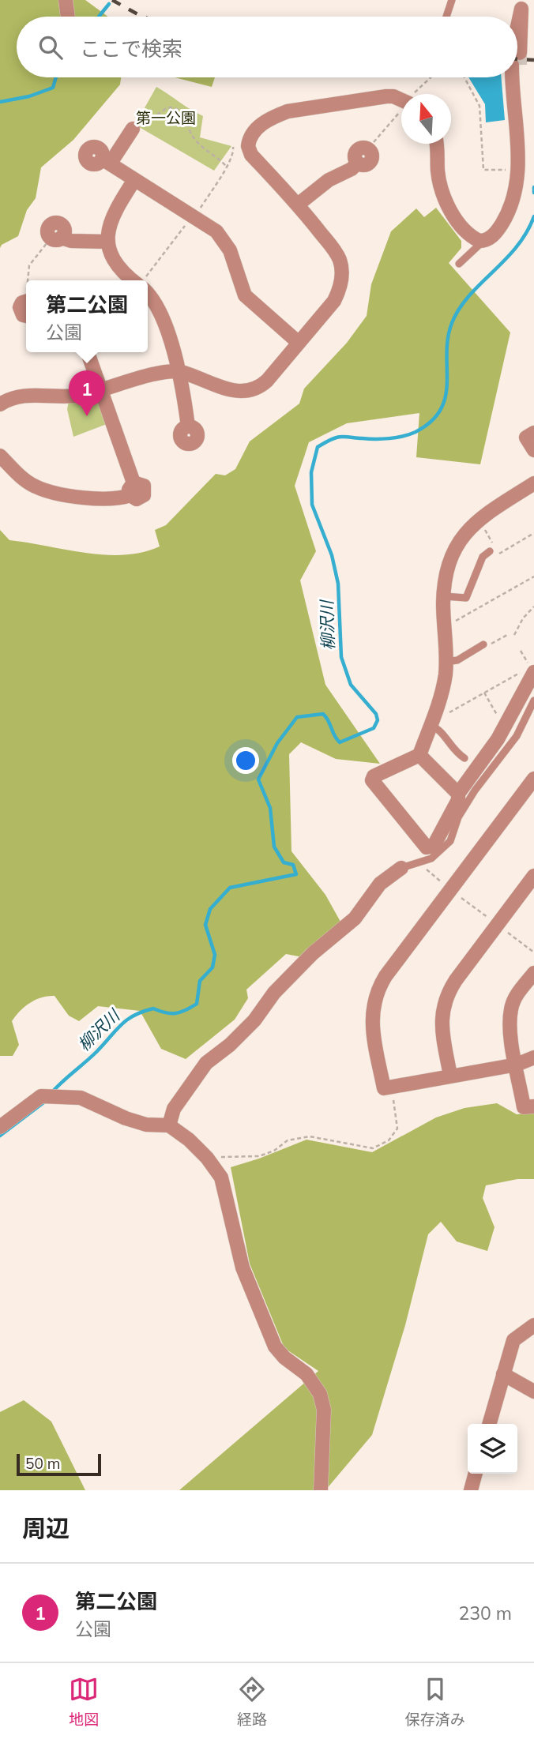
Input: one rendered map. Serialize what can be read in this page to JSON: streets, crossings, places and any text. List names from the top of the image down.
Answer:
{
  "water": ["柳沢川"],
  "parks": ["第一公園"],
  "scale_bar": "50 m",
  "north": "top",
  "page": {
    "search": "ここで検索",
    "popup": ["第二公園", "公園"],
    "pins": "1",
    "scale": "50 m",
    "heading": "周辺",
    "list": [
      {
        "mark": "1",
        "name": "第二公園",
        "note": "公園",
        "value": "230 m"
      }
    ],
    "nav": ["地図", "経路", "保存済み"]
  }
}
